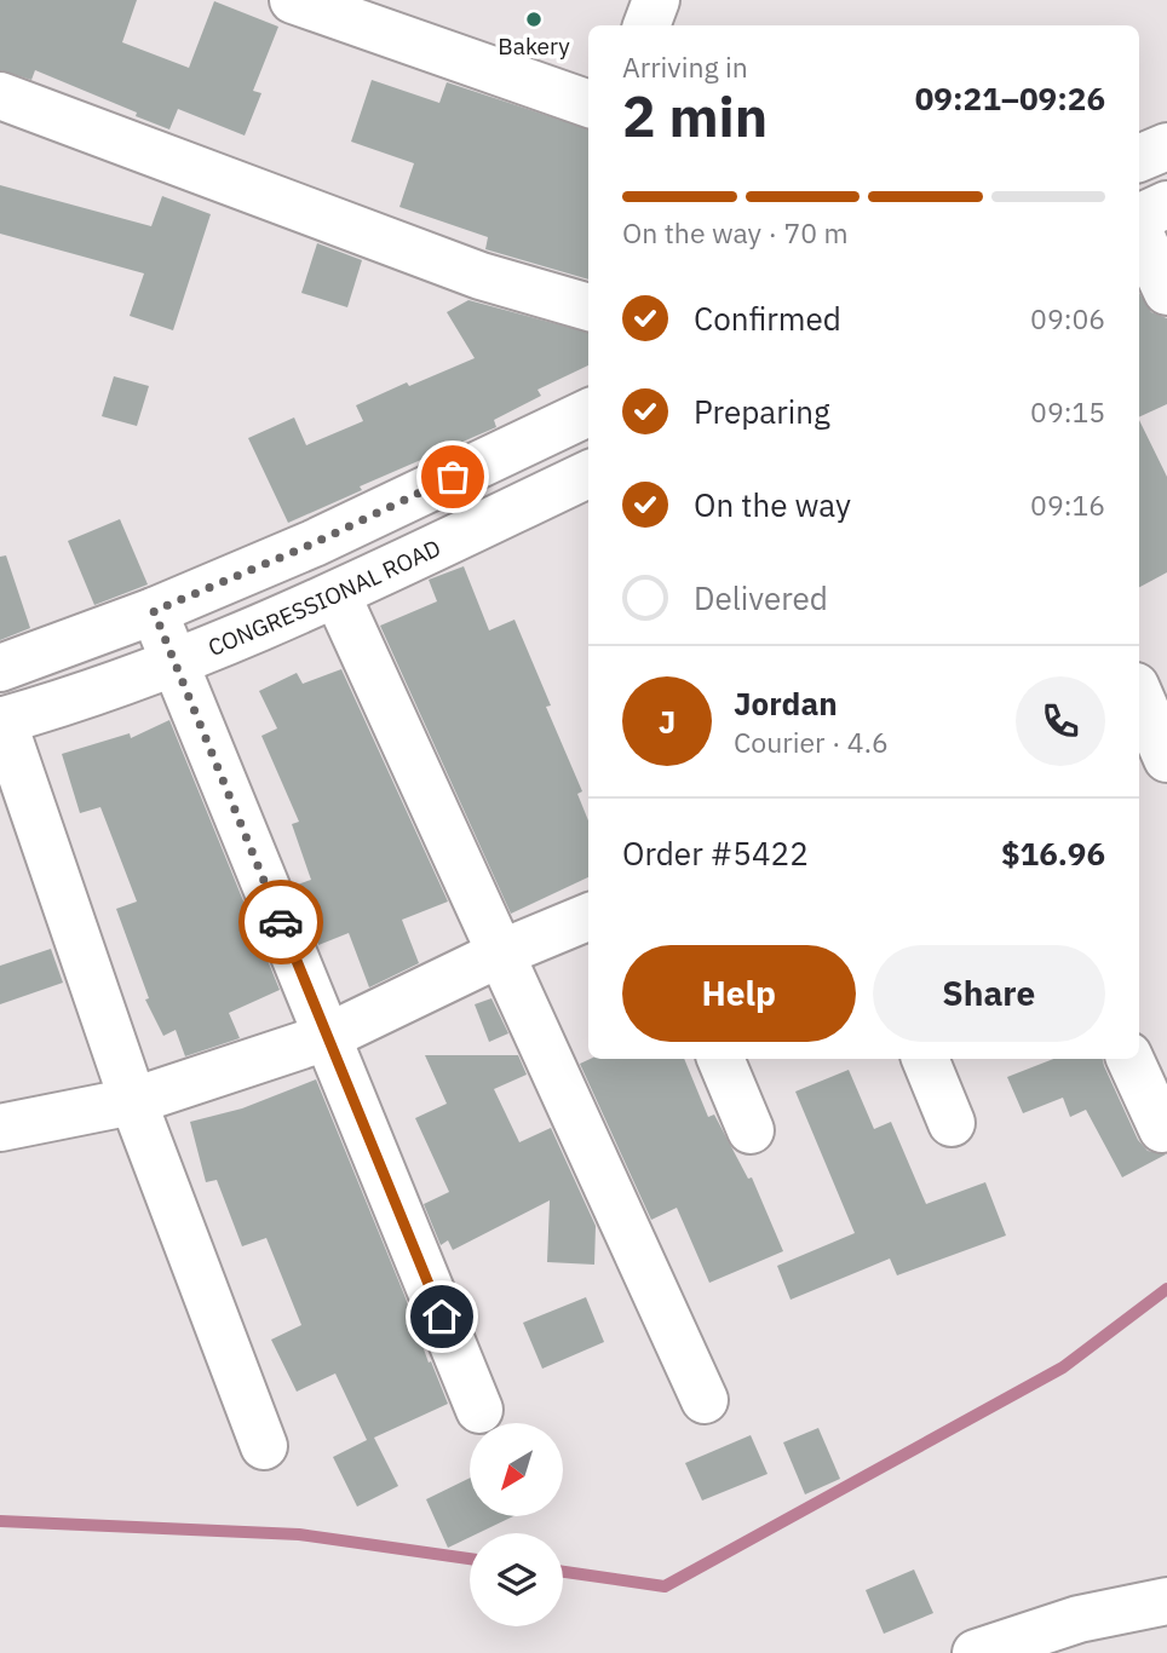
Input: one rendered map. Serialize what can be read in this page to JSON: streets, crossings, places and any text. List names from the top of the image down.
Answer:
{
  "streets": {
    "street": ["CONGRESSIONAL ROAD"]
  },
  "places": ["Bakery"],
  "north": "bottom left",
  "page": {
    "heading": ["2 min", "Arriving in", "09:21–09:26"],
    "panel": [
      "Jordan",
      "Courier · 4.6",
      "Order #5422",
      "$16.96"
    ],
    "bar": "On the way · 70 m",
    "list": [
      ["Confirmed", "09:06"],
      ["Preparing", "09:15"],
      ["On the way", "09:16"],
      "Delivered"
    ],
    "round": "J",
    "buttons": ["Help", "Share"]
  }
}
